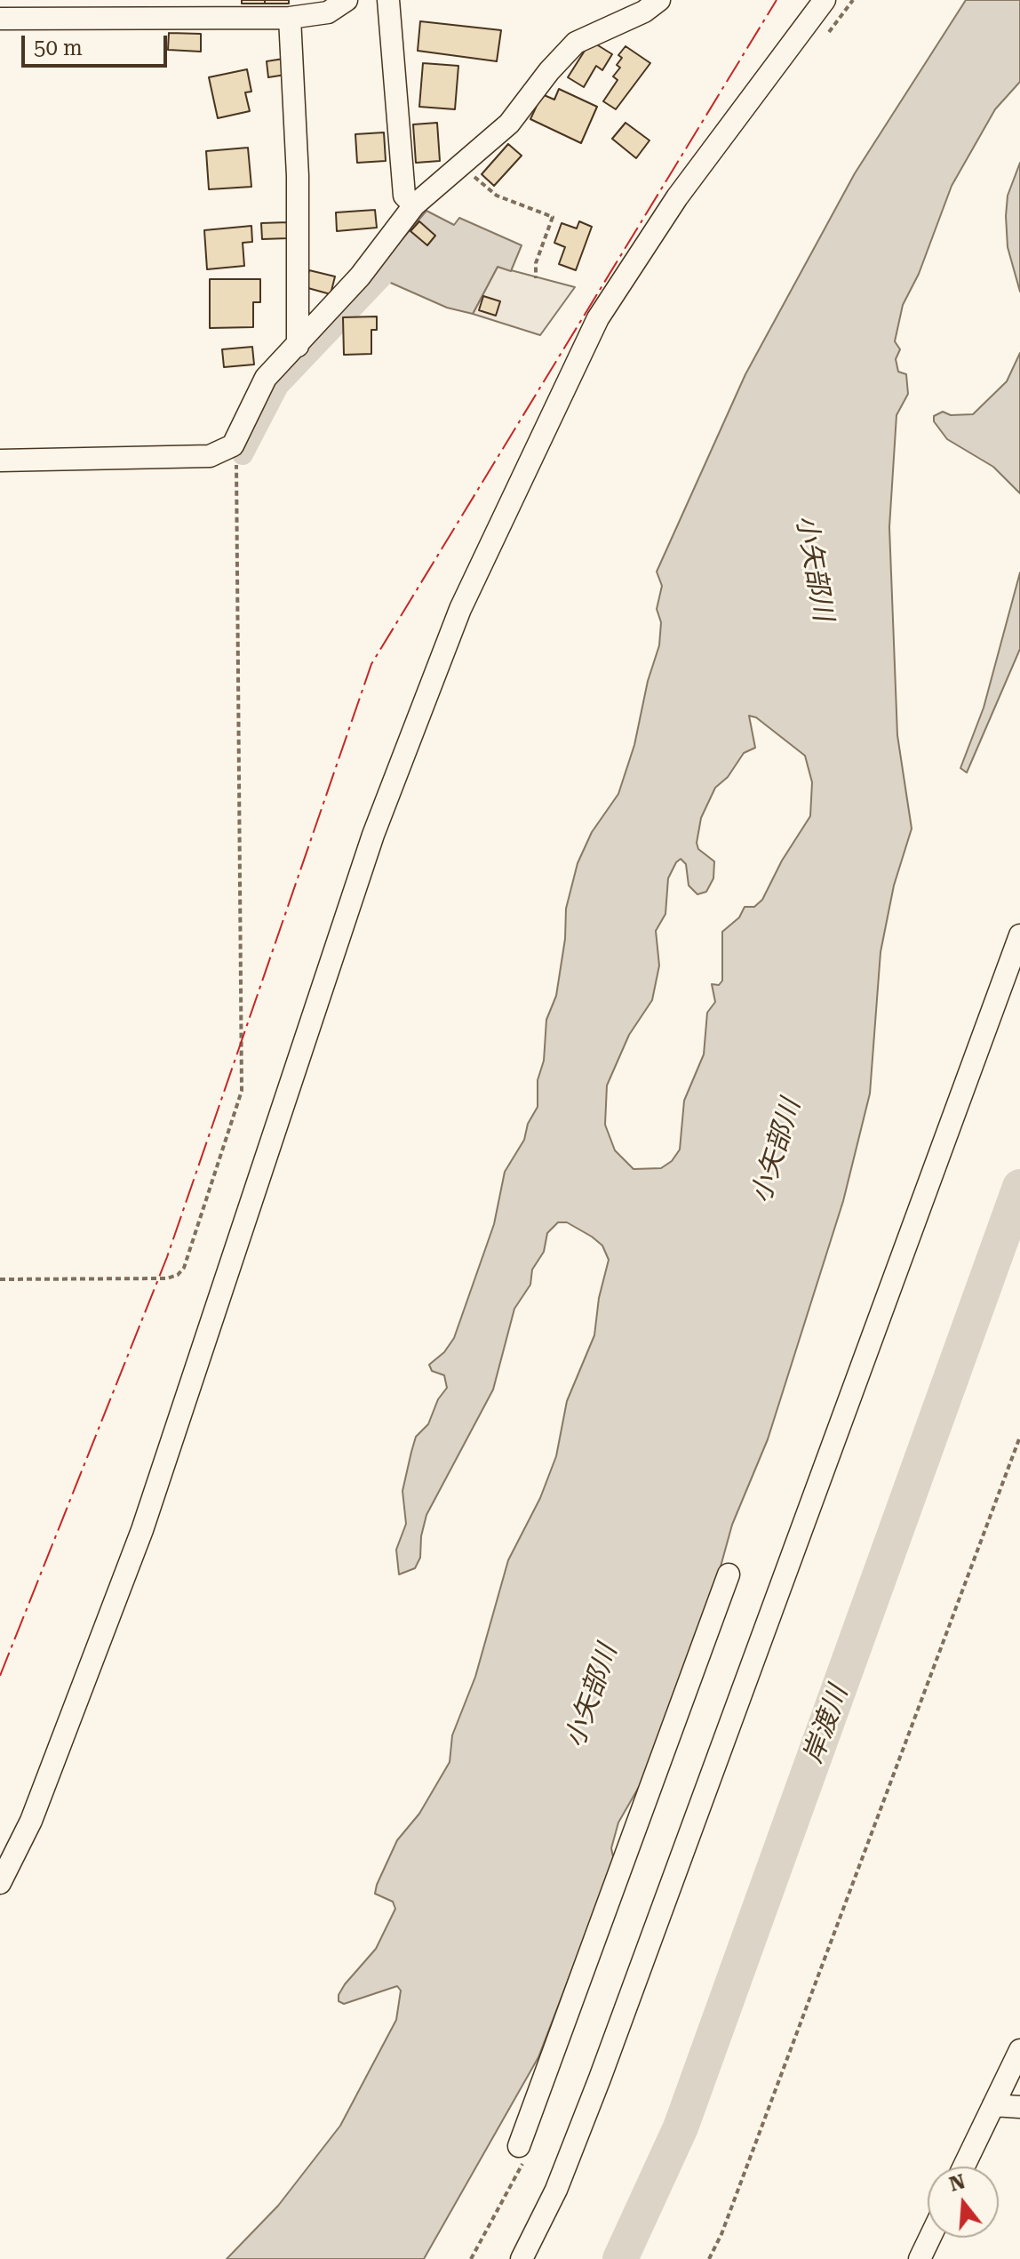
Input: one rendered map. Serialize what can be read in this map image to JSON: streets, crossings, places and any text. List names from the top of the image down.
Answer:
{
  "water": ["小矢部川", "岸渡川"],
  "scale_bar": "50 m",
  "north": "top"
}
